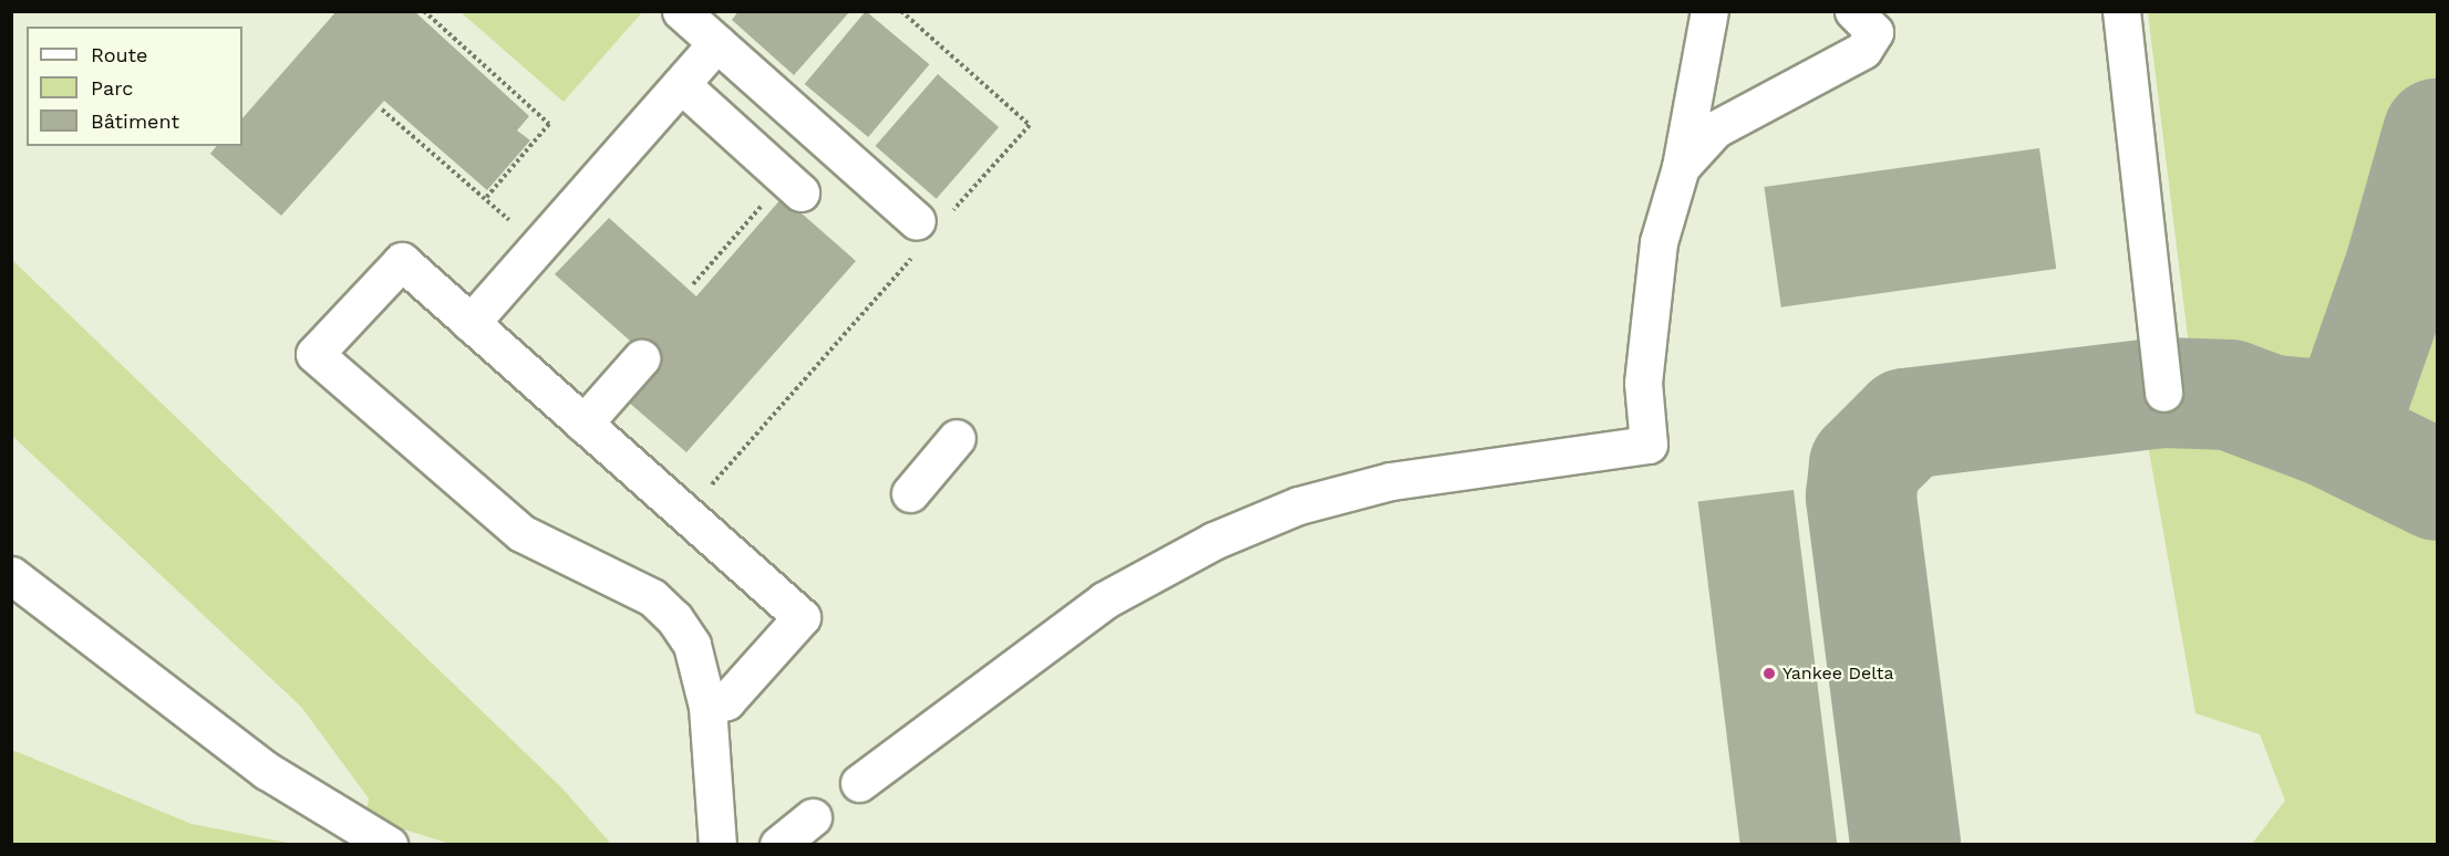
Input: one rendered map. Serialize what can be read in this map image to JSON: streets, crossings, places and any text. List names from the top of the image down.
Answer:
{
  "places": ["Yankee Delta"],
  "legend": ["Route", "Parc", "Bâtiment"]
}
